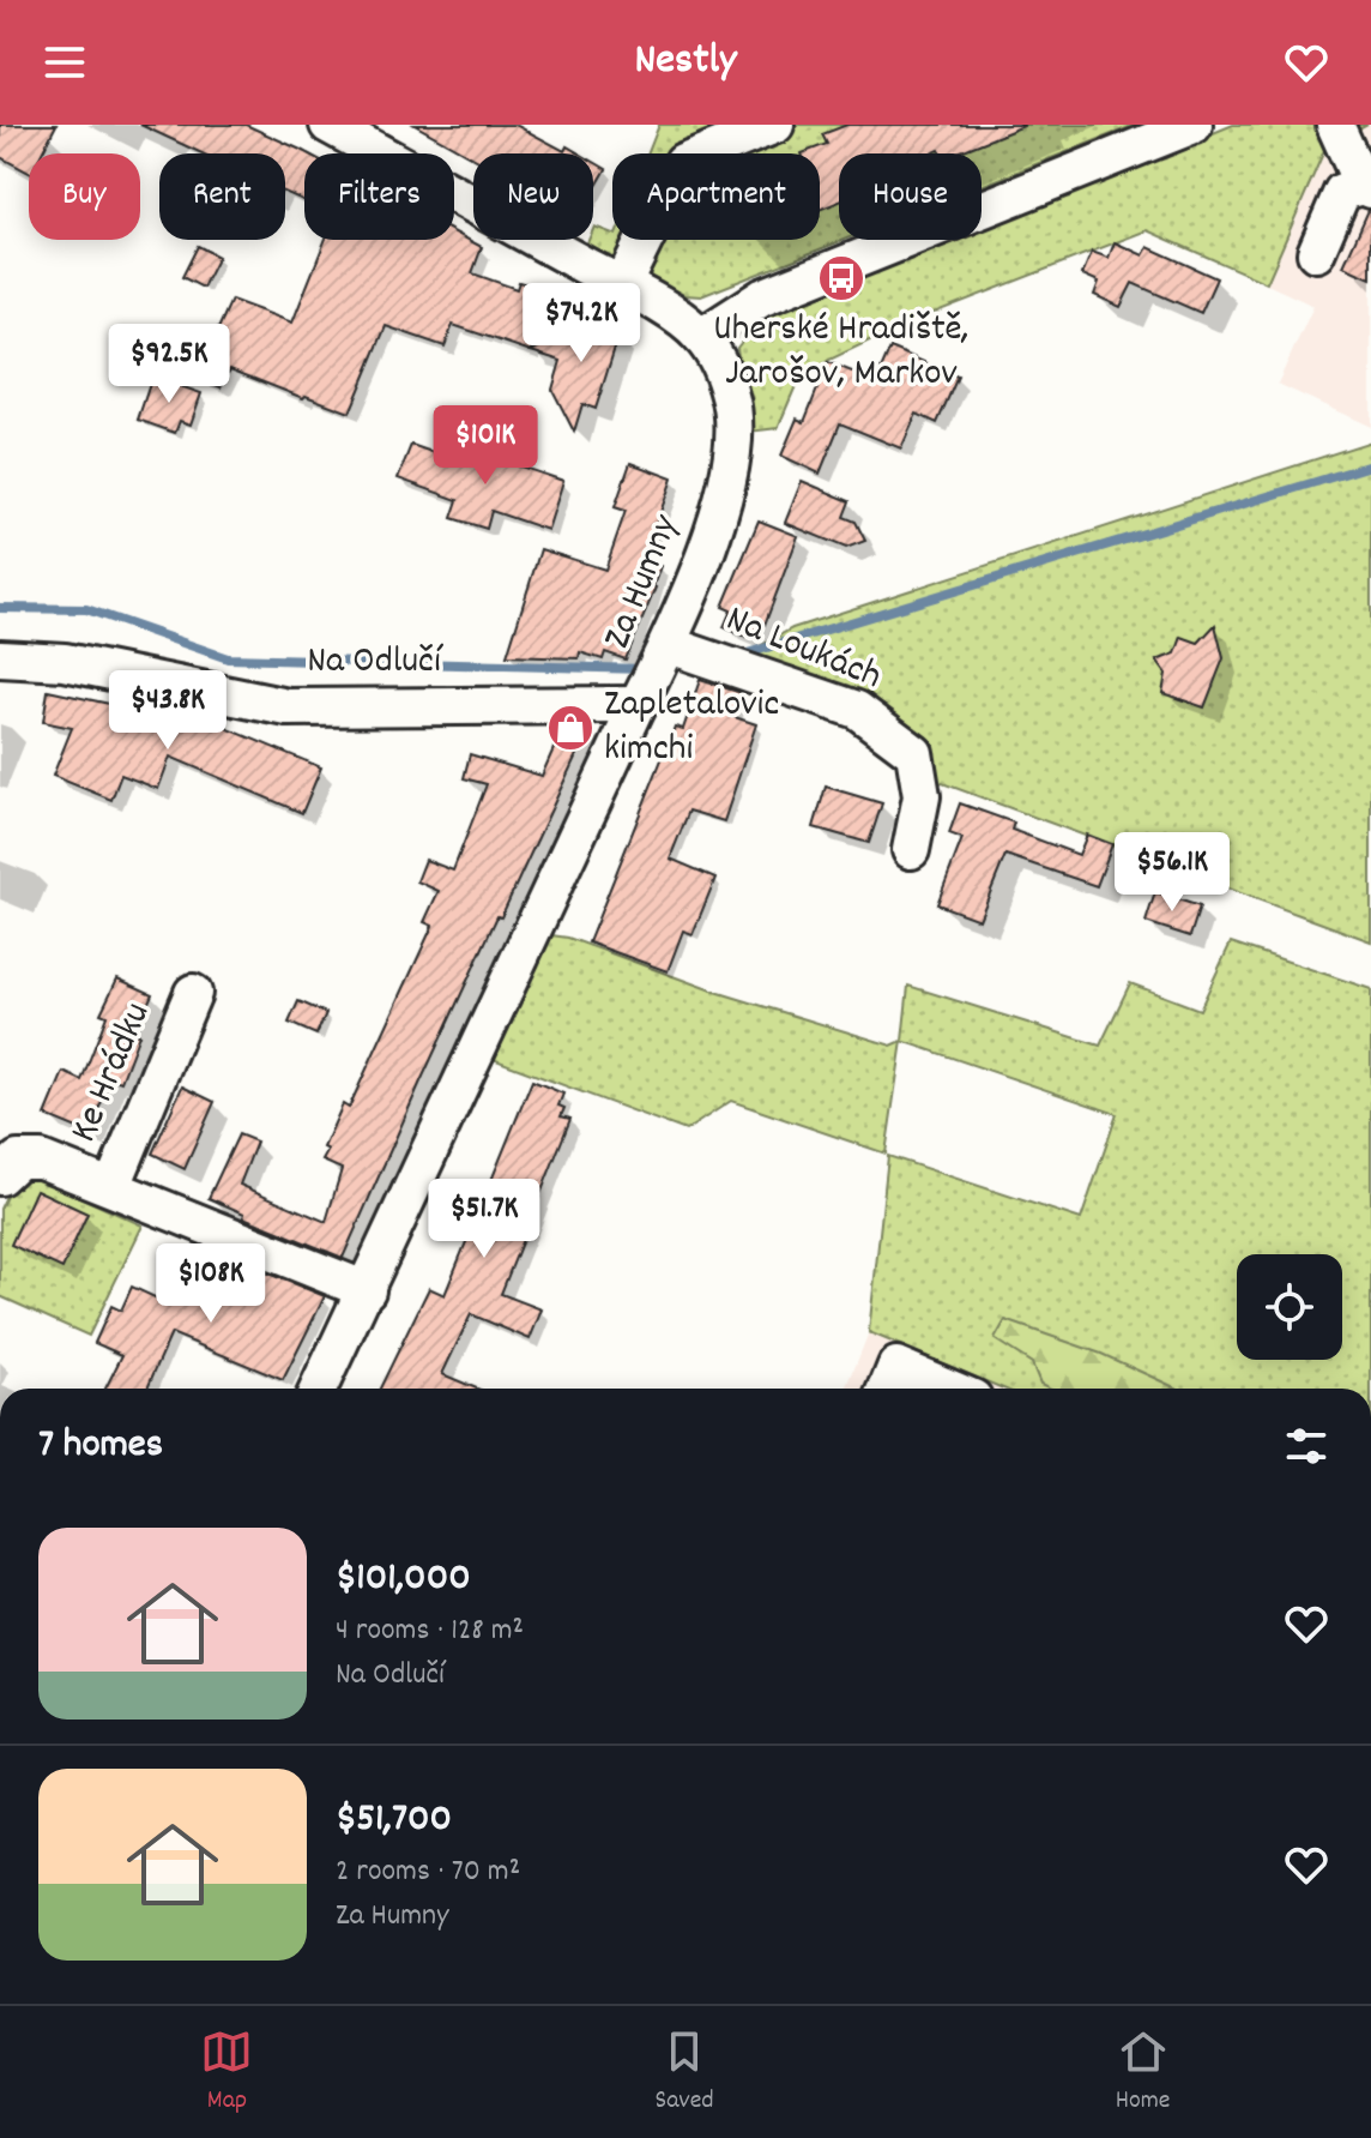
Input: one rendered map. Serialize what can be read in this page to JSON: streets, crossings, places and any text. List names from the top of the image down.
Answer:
{
  "streets": {
    "street": [
      "Za Humny",
      "Na Loukách",
      "Na Odlučí",
      "Ke Hrádku"
    ]
  },
  "crossings": [
    ["Za Humny", "Na Loukách"],
    ["Za Humny", "Na Odlučí"],
    ["Za Humny", "Ke Hrádku"],
    ["Na Loukách", "Na Odlučí"]
  ],
  "places": {
    "bus stop": ["Uherské Hradiště, Jarošov, Markov"],
    "shop": ["Zapletalovic kimchi"]
  },
  "page": {
    "header": "Nestly",
    "chip": [
      "Buy",
      "Rent",
      "Filters",
      "New",
      "Apartment",
      "House"
    ],
    "price": [
      "$74.2K",
      "$92.5K",
      "$101K",
      "$43.8K",
      "$56.1K",
      "$51.7K",
      "$108K"
    ],
    "heading": "7 homes",
    "list": [
      {
        "name": "$101,000",
        "note": "4 rooms · 128 m² · Na Odlučí"
      },
      {
        "name": "$51,700",
        "note": "2 rooms · 70 m² · Za Humny"
      }
    ],
    "tabs": ["Map", "Saved", "Home"]
  }
}
